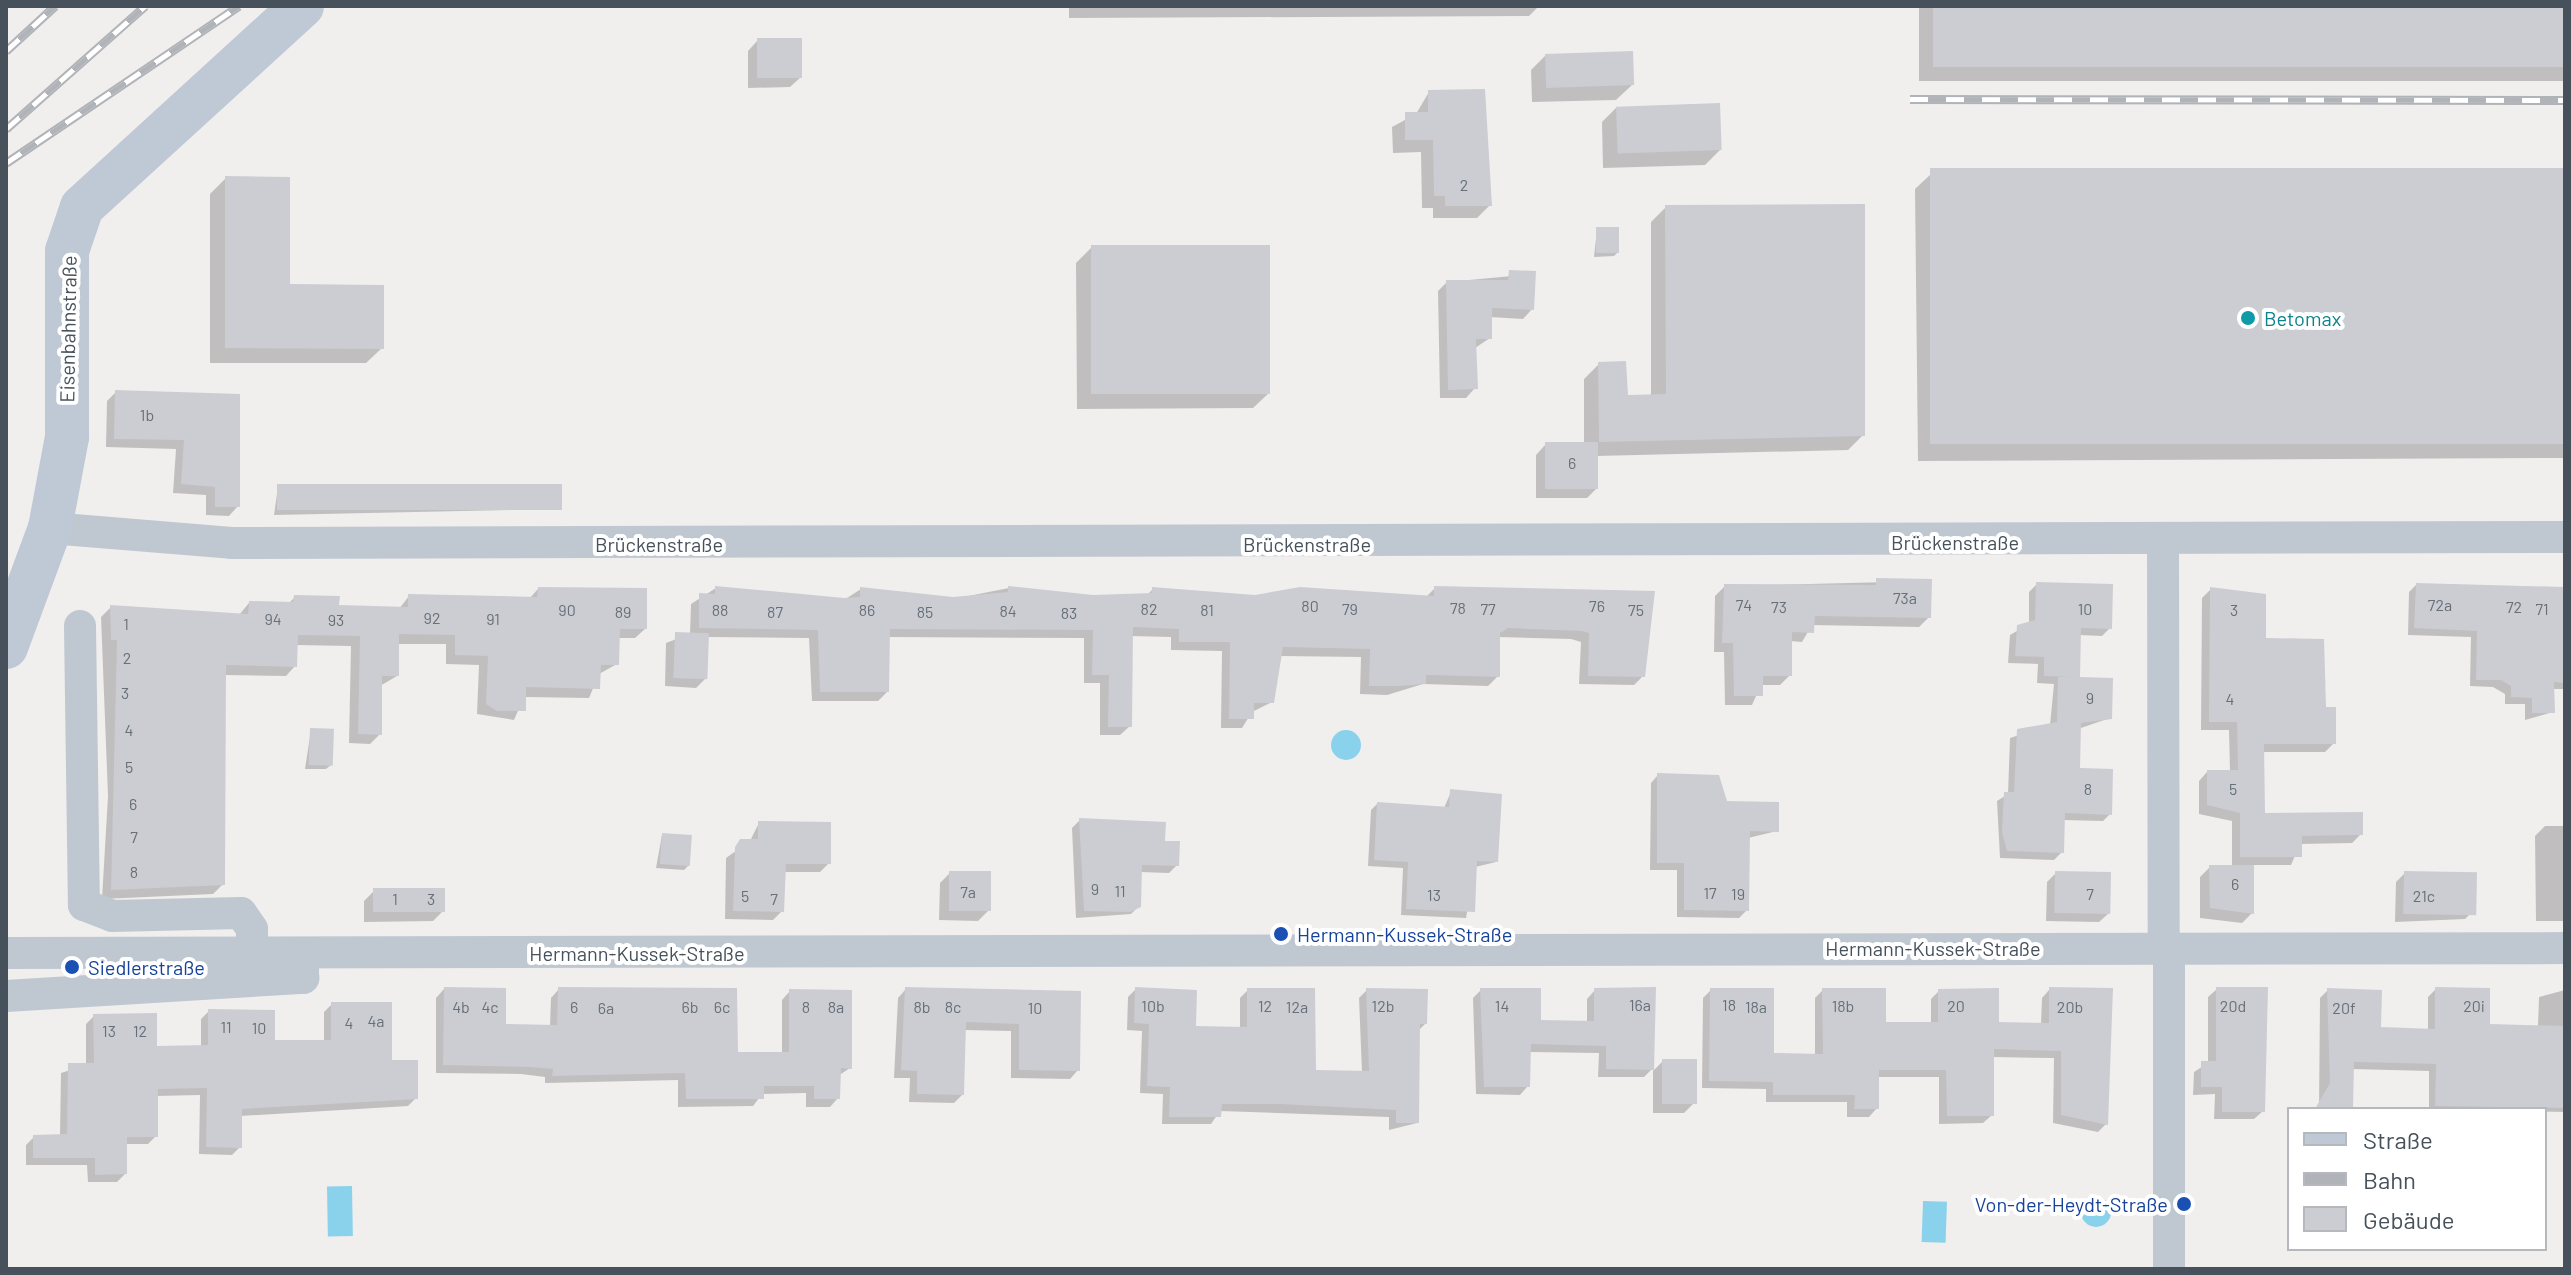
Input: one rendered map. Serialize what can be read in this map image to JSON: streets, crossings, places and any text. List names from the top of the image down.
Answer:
{
  "streets": {
    "street": ["Eisenbahnstraße", "Brückenstraße", "Hermann-Kussek-Straße"]
  },
  "crossings": [
    ["Eisenbahnstraße", "Brückenstraße"]
  ],
  "places": [
    "Betomax",
    "Hermann-Kussek-Straße",
    "Siedlerstraße",
    "Von-der-Heydt-Straße"
  ],
  "house_numbers": [
    "2",
    "1b",
    "6",
    "73a",
    "74",
    "72a",
    "80",
    "76",
    "73",
    "72",
    "78",
    "82",
    "79",
    "77",
    "10",
    "71",
    "90",
    "88",
    "86",
    "81",
    "75",
    "3",
    "84",
    "89",
    "87",
    "85",
    "83",
    "92",
    "94",
    "91",
    "93",
    "1",
    "2",
    "3",
    "9",
    "4",
    "4",
    "5",
    "8",
    "5",
    "6",
    "7",
    "8",
    "6",
    "9",
    "11",
    "7a",
    "17",
    "19",
    "7",
    "13",
    "5",
    "21c",
    "1",
    "3",
    "7",
    "16a",
    "18",
    "10b",
    "12",
    "12b",
    "14",
    "18b",
    "20",
    "20d",
    "20i",
    "4b",
    "4c",
    "6",
    "6b",
    "6c",
    "8",
    "8a",
    "8b",
    "8c",
    "12a",
    "18a",
    "20b",
    "6a",
    "10",
    "20f",
    "4a",
    "4",
    "11",
    "10",
    "13",
    "12"
  ],
  "legend": ["Straße", "Bahn", "Gebäude"]
}
